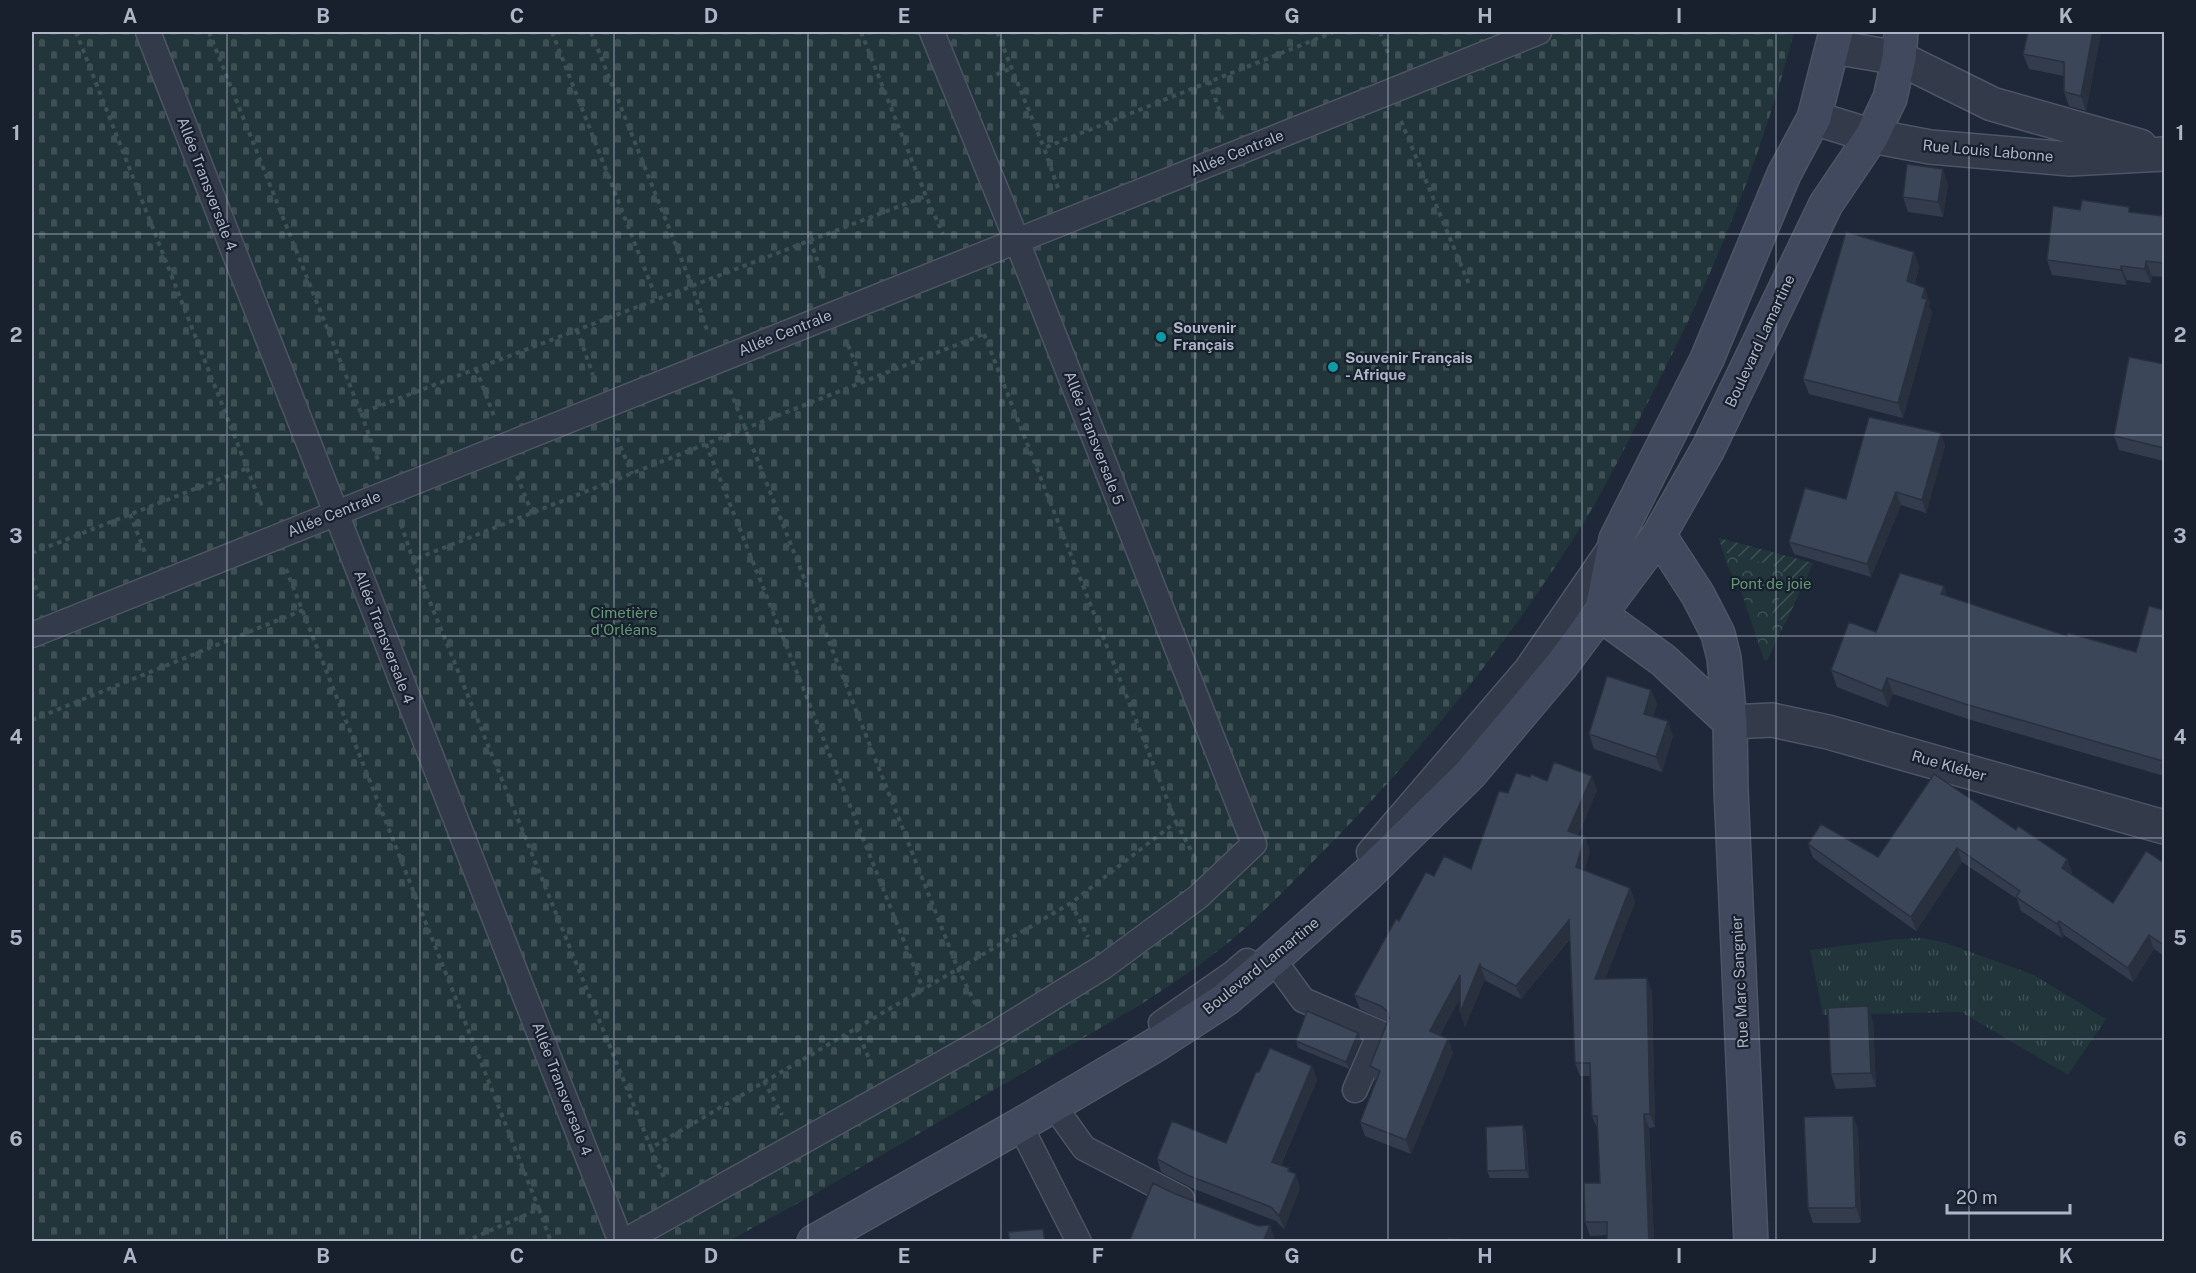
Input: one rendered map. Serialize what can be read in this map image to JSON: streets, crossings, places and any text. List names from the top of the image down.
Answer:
{
  "streets": {
    "street": [
      "Rue Louis Labonne",
      "Boulevard Lamartine",
      "Rue Kléber",
      "Rue Marc Sangnier"
    ],
    "lane": ["Allée Centrale", "Allée Transversale 4", "Allée Transversale 5"]
  },
  "crossings": [
    ["Rue Louis Labonne", "Boulevard Lamartine"],
    ["Allée Centrale", "Allée Transversale 4"],
    ["Allée Centrale", "Allée Transversale 5"],
    ["Boulevard Lamartine", "Rue Marc Sangnier"],
    ["Rue Kléber", "Rue Marc Sangnier"]
  ],
  "parks": ["Pont de joie", "Cimetière d'Orléans"],
  "places": ["Souvenir Français", "Souvenir Français - Afrique"],
  "scale_bar": "20 m",
  "grid": {
    "columns": [
      "A",
      "B",
      "C",
      "D",
      "E",
      "F",
      "G",
      "H",
      "I",
      "J",
      "K"
    ],
    "rows": [
      "1",
      "2",
      "3",
      "4",
      "5",
      "6"
    ]
  }
}
